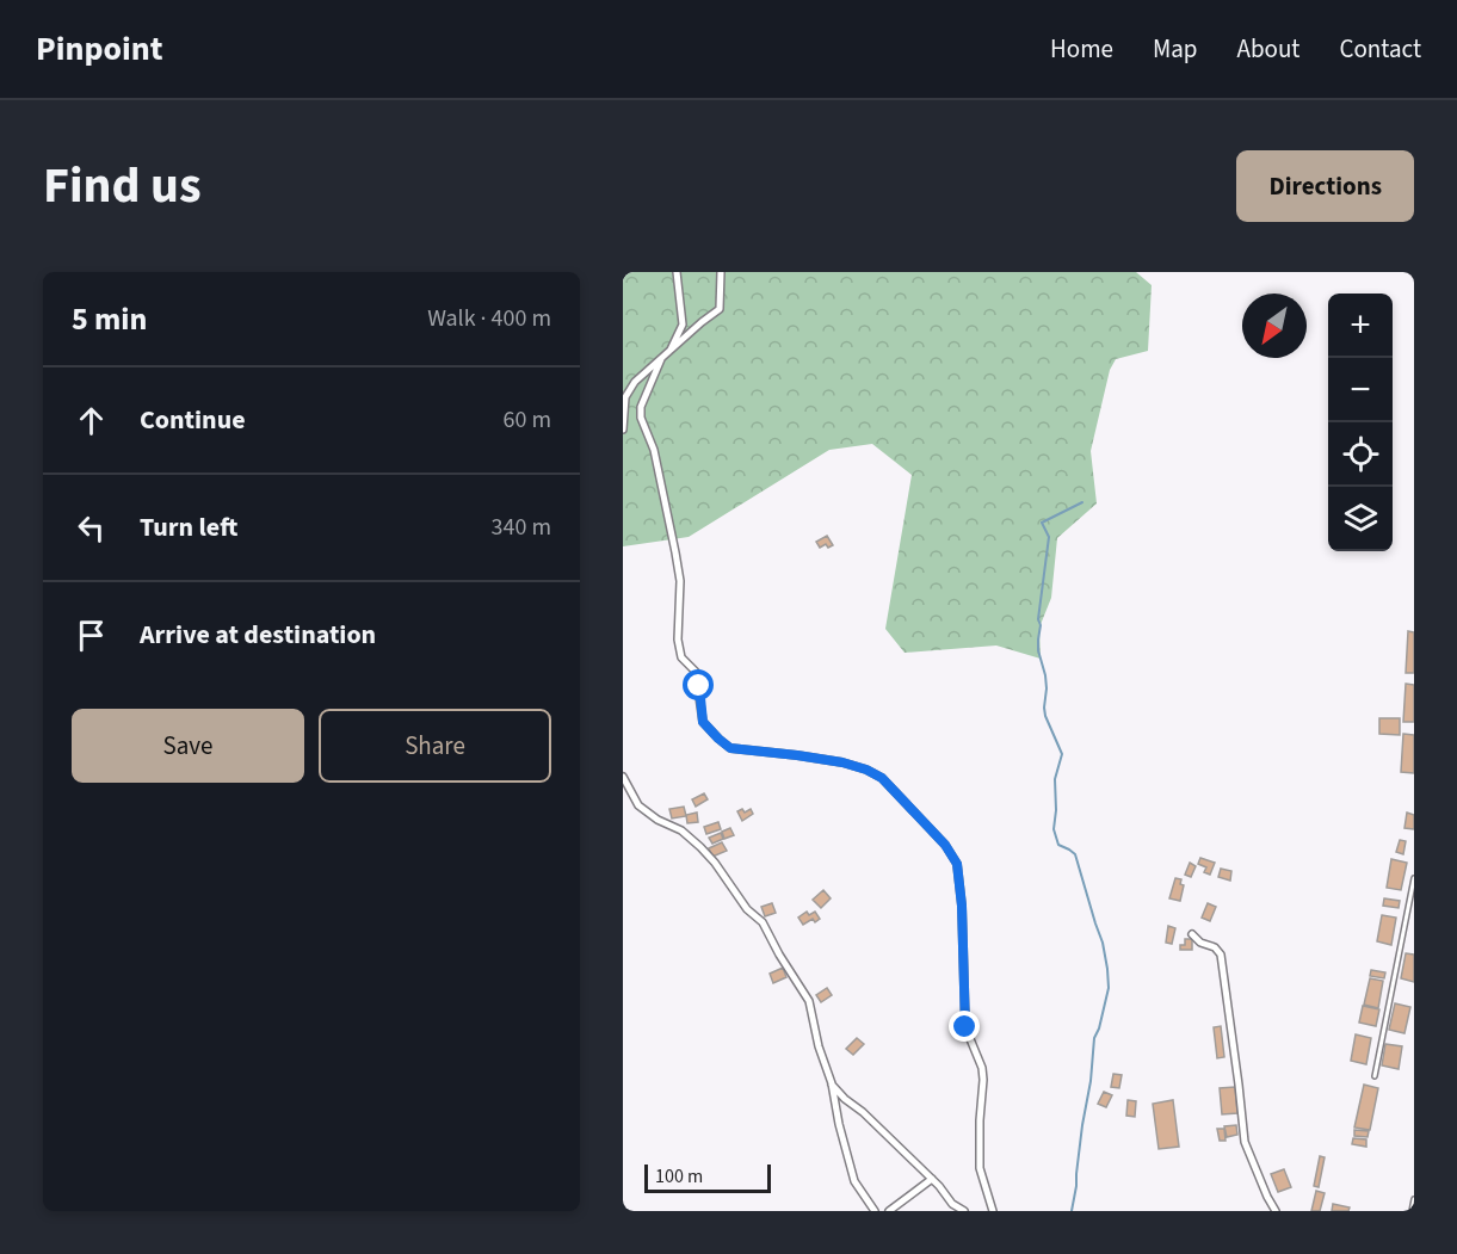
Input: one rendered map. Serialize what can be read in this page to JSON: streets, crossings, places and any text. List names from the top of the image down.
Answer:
{
  "scale_bar": "100 m",
  "north": "bottom left",
  "page": {
    "header": "Pinpoint",
    "nav": [
      "Home",
      "Map",
      "About",
      "Contact"
    ],
    "title": "Find us",
    "buttons": [
      "Directions",
      ["Save", "Share"]
    ],
    "heading": ["5 min", "Walk · 400 m"],
    "map_buttons": ["+", "−"],
    "list": [
      ["Continue", "60 m"],
      ["Turn left", "340 m"],
      "Arrive at destination"
    ],
    "scale": "100 m"
  }
}
